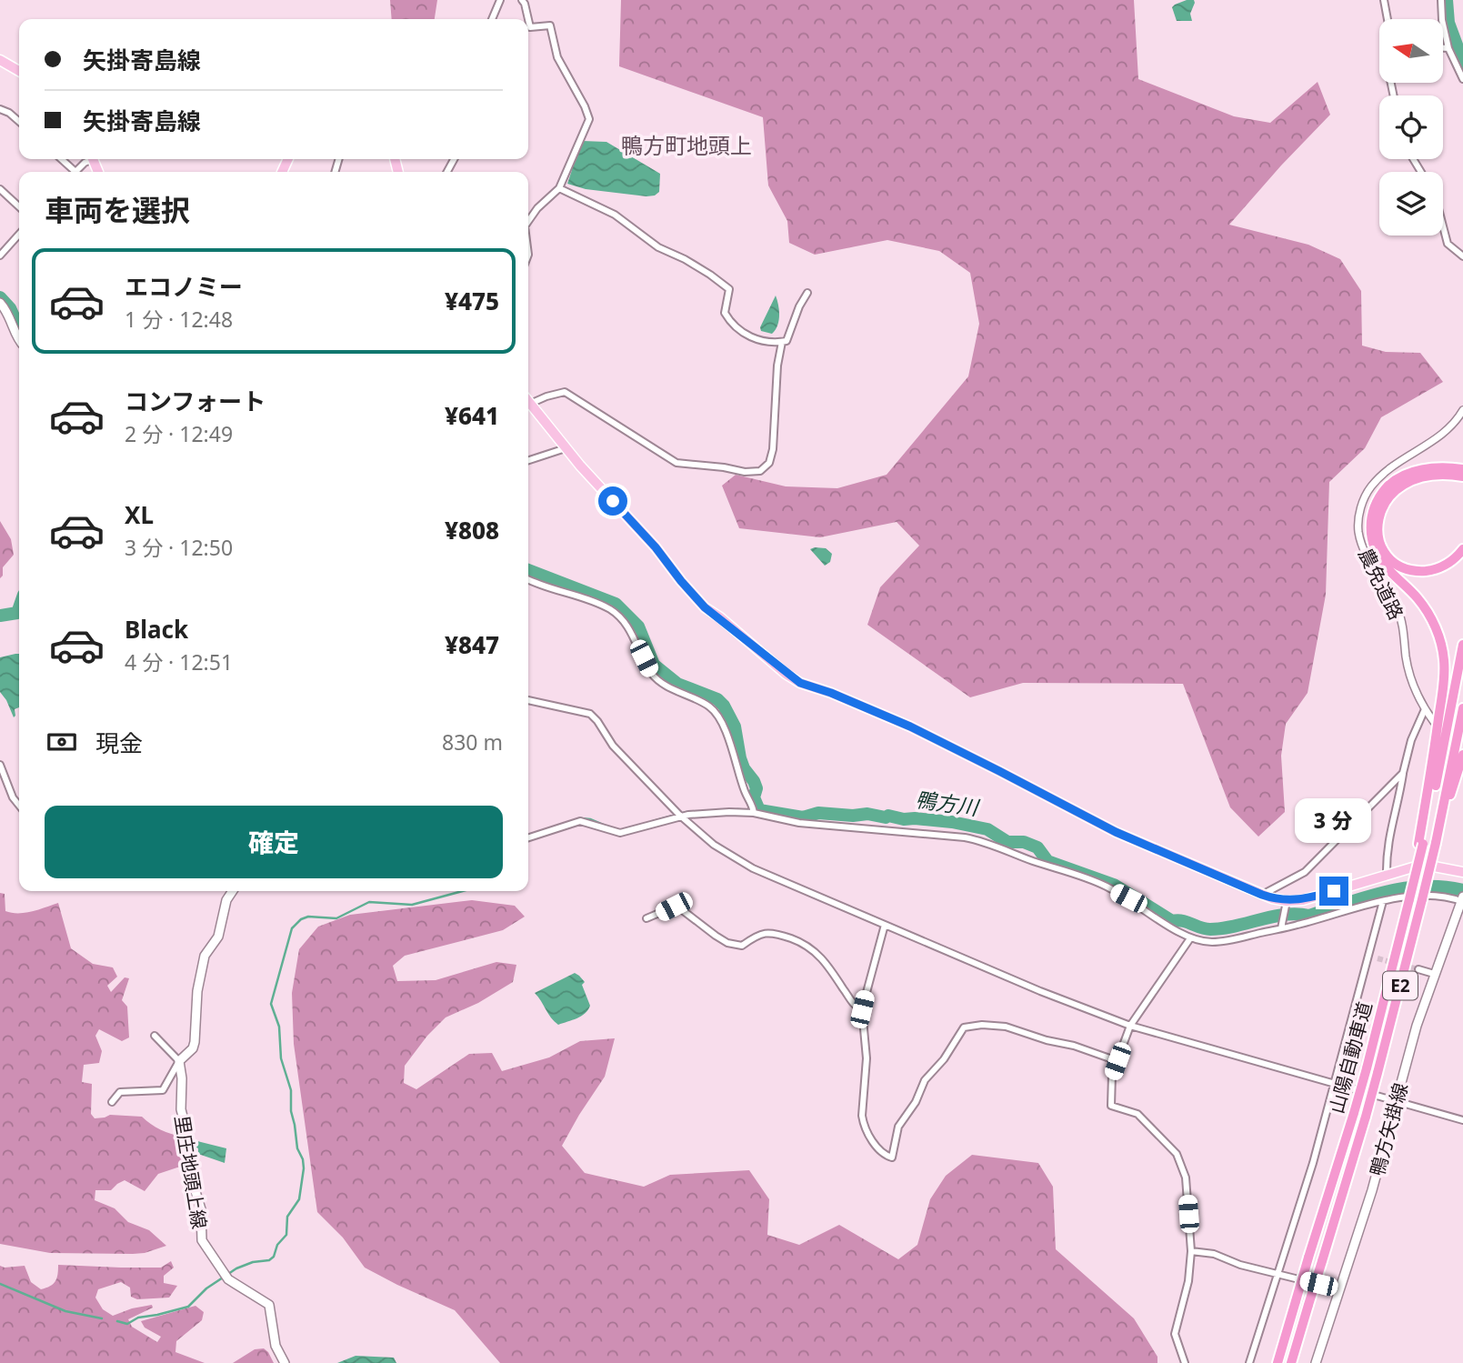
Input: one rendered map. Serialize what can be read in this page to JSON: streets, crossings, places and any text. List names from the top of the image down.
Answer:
{
  "streets": {
    "highway": ["E2", "山陽自動車道"],
    "main road": ["鴨方矢掛線", "里庄地頭上線"],
    "street": ["農免道路"]
  },
  "districts": ["鴨方町地頭上"],
  "water": ["鴨方川"],
  "north": "left",
  "page": {
    "banner": ["矢掛寄島線", "矢掛寄島線"],
    "heading": "車両を選択",
    "list": [
      {
        "name": "エコノミー",
        "note": "1 分 · 12:48",
        "value": "¥475"
      },
      {
        "name": "コンフォート",
        "note": "2 分 · 12:49",
        "value": "¥641"
      },
      {
        "name": "XL",
        "note": "3 分 · 12:50",
        "value": "¥808"
      },
      {
        "name": "Black",
        "note": "4 分 · 12:51",
        "value": "¥847"
      }
    ],
    "pay": ["現金", "830 m"],
    "buttons": "確定",
    "bubble": "3 分"
  }
}
